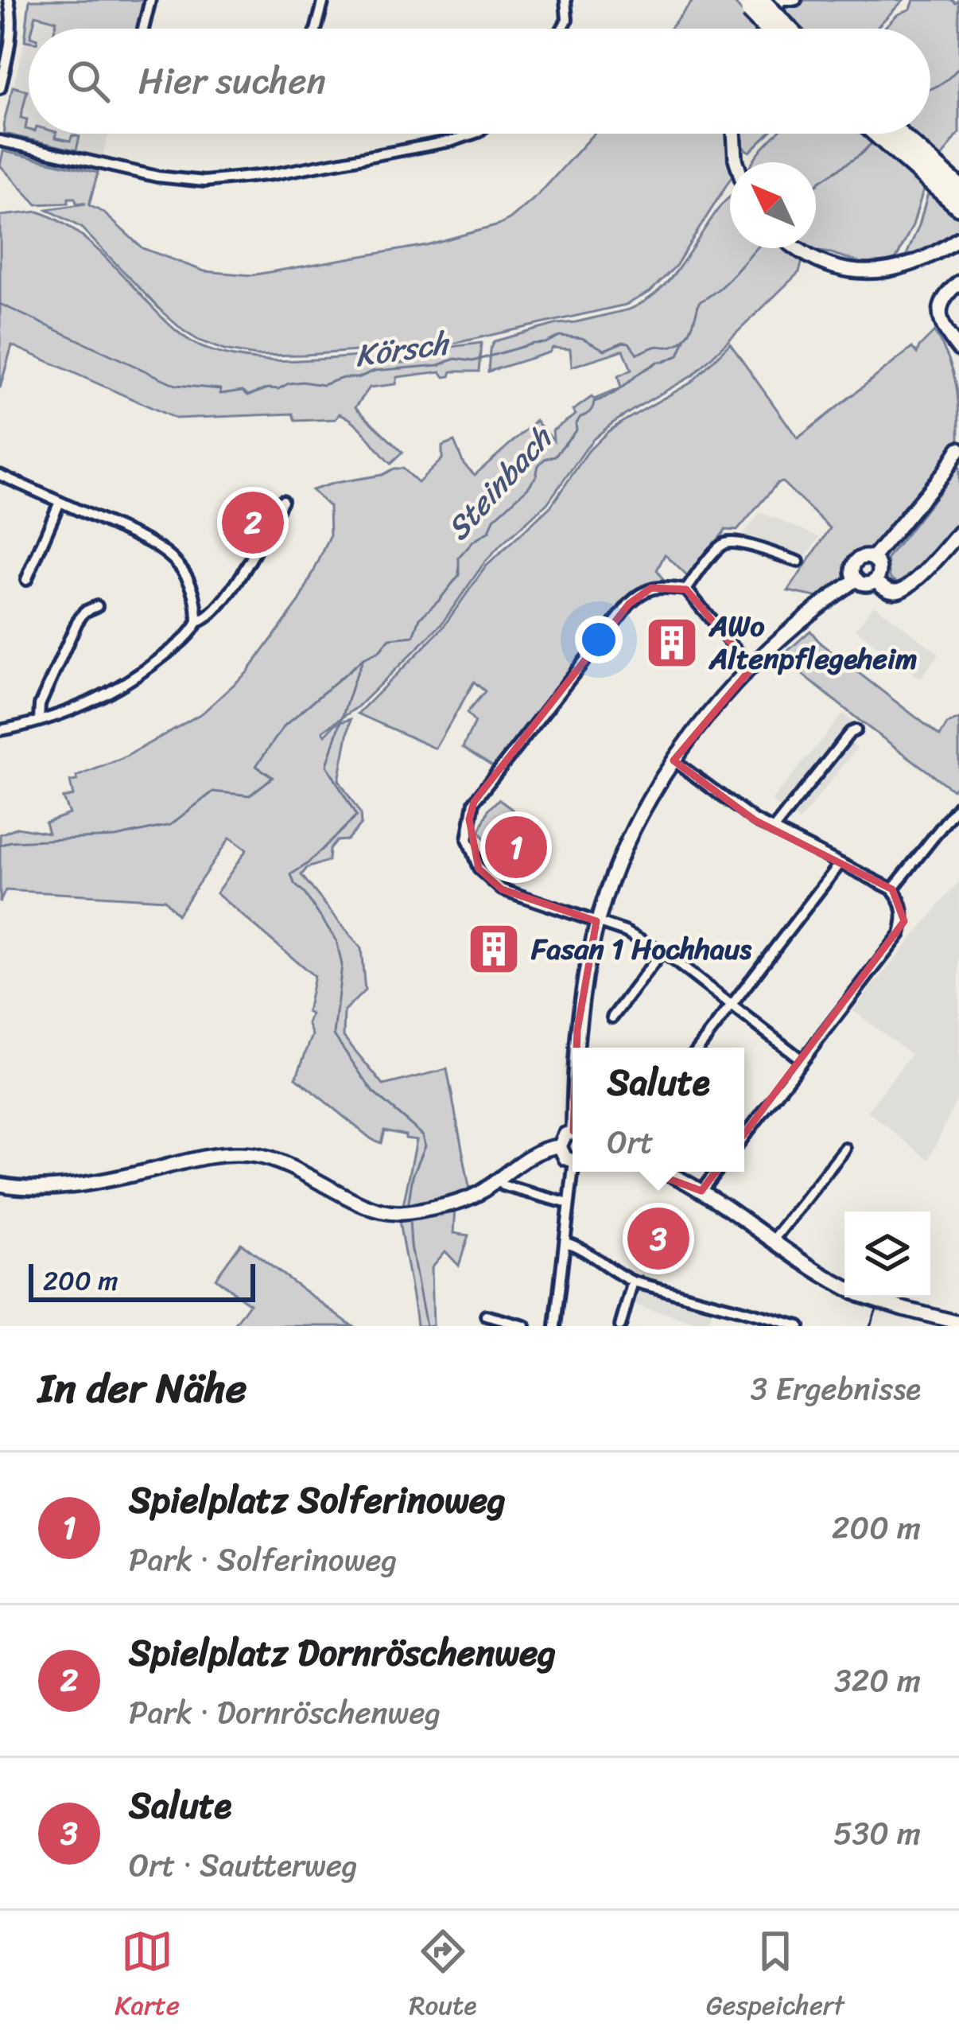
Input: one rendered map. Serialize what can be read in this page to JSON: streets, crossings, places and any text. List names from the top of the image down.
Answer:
{
  "water": ["Körsch", "Steinbach"],
  "places": {
    "building": ["AWo Altenpflegeheim", "Fasan 1 Hochhaus"]
  },
  "scale_bar": "200 m",
  "north": "top left",
  "page": {
    "search": "Hier suchen",
    "pins": ["2", "1", "3"],
    "popup": ["Salute", "Ort"],
    "scale": "200 m",
    "heading": ["In der Nähe", "3 Ergebnisse"],
    "list": [
      {
        "mark": "1",
        "name": "Spielplatz Solferinoweg",
        "note": "Park · Solferinoweg",
        "value": "200 m"
      },
      {
        "mark": "2",
        "name": "Spielplatz Dornröschenweg",
        "note": "Park · Dornröschenweg",
        "value": "320 m"
      },
      {
        "mark": "3",
        "name": "Salute",
        "note": "Ort · Sautterweg",
        "value": "530 m"
      }
    ],
    "nav": ["Karte", "Route", "Gespeichert"]
  }
}
